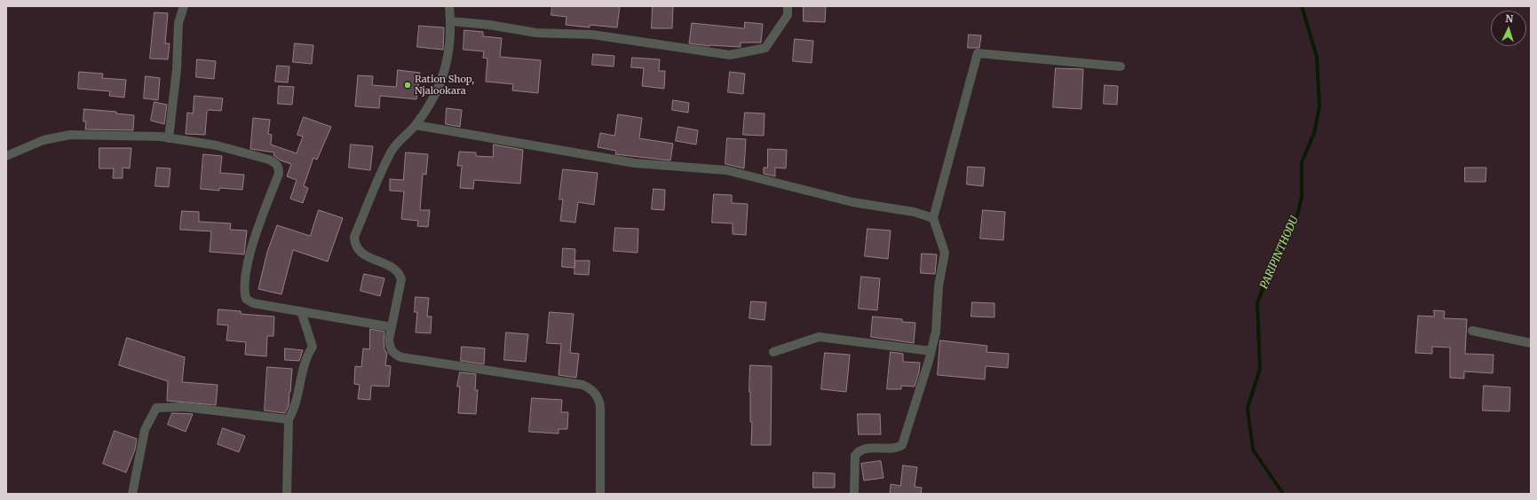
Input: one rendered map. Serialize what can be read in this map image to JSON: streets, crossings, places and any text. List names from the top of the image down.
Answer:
{
  "water": ["PARIPINTHODU"],
  "places": ["Ration Shop, Njalookara"],
  "north": "top"
}
